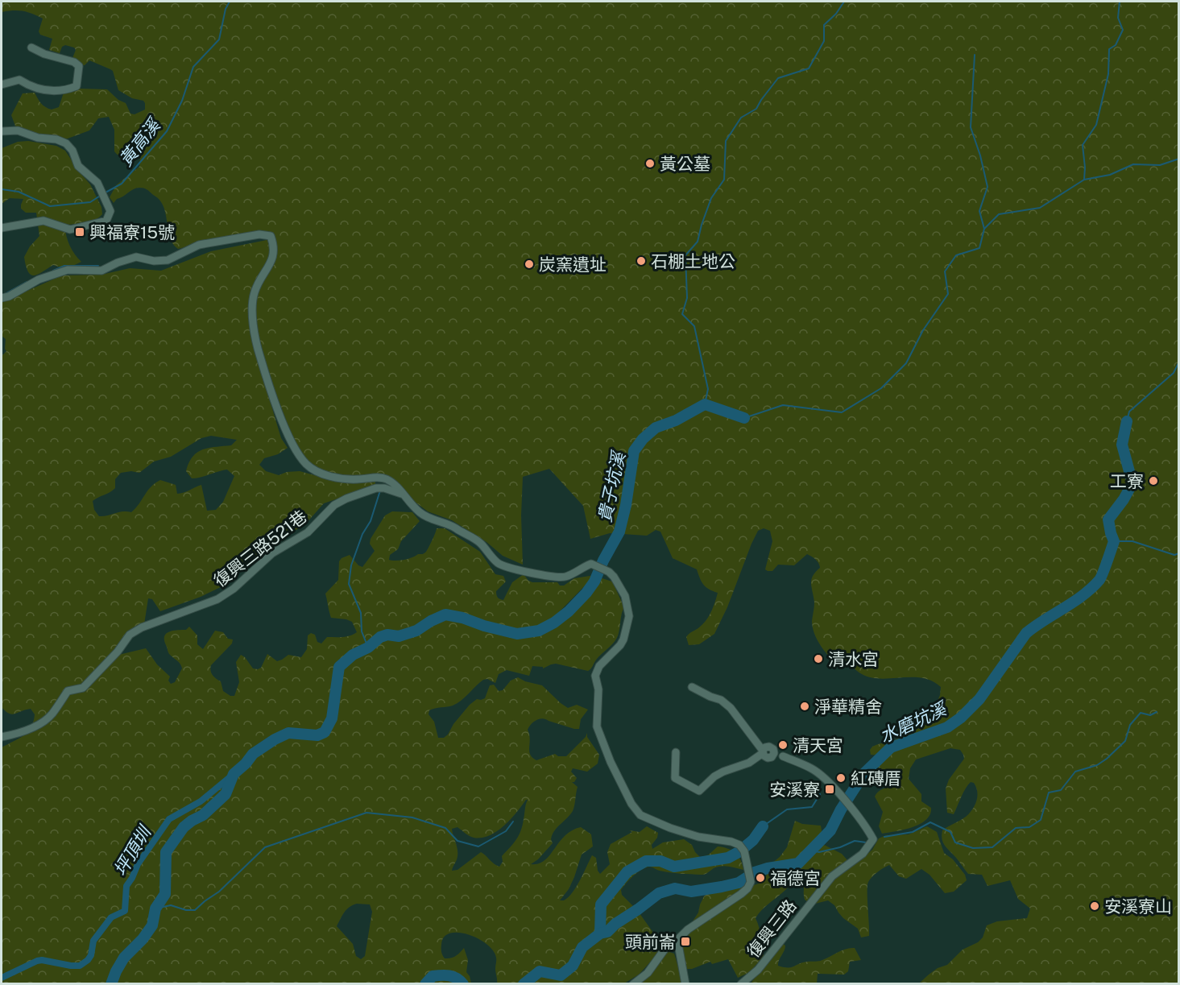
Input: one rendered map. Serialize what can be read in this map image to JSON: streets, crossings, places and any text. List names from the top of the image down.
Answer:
{
  "streets": {
    "street": ["復興三路521巷", "復興三路"]
  },
  "water": [
    "黃高溪",
    "貴子坑溪",
    "水磨坑溪",
    "坪頂圳"
  ],
  "places": {
    "other": [
      "黃公墓",
      "石棚土地公",
      "炭窯遺址",
      "工寮",
      "清水宮",
      "淨華精舍",
      "清天宮",
      "紅磚厝",
      "福德宮",
      "安溪寮山"
    ],
    "transit": ["興福寮15號", "安溪寮", "頭前崙"]
  }
}
